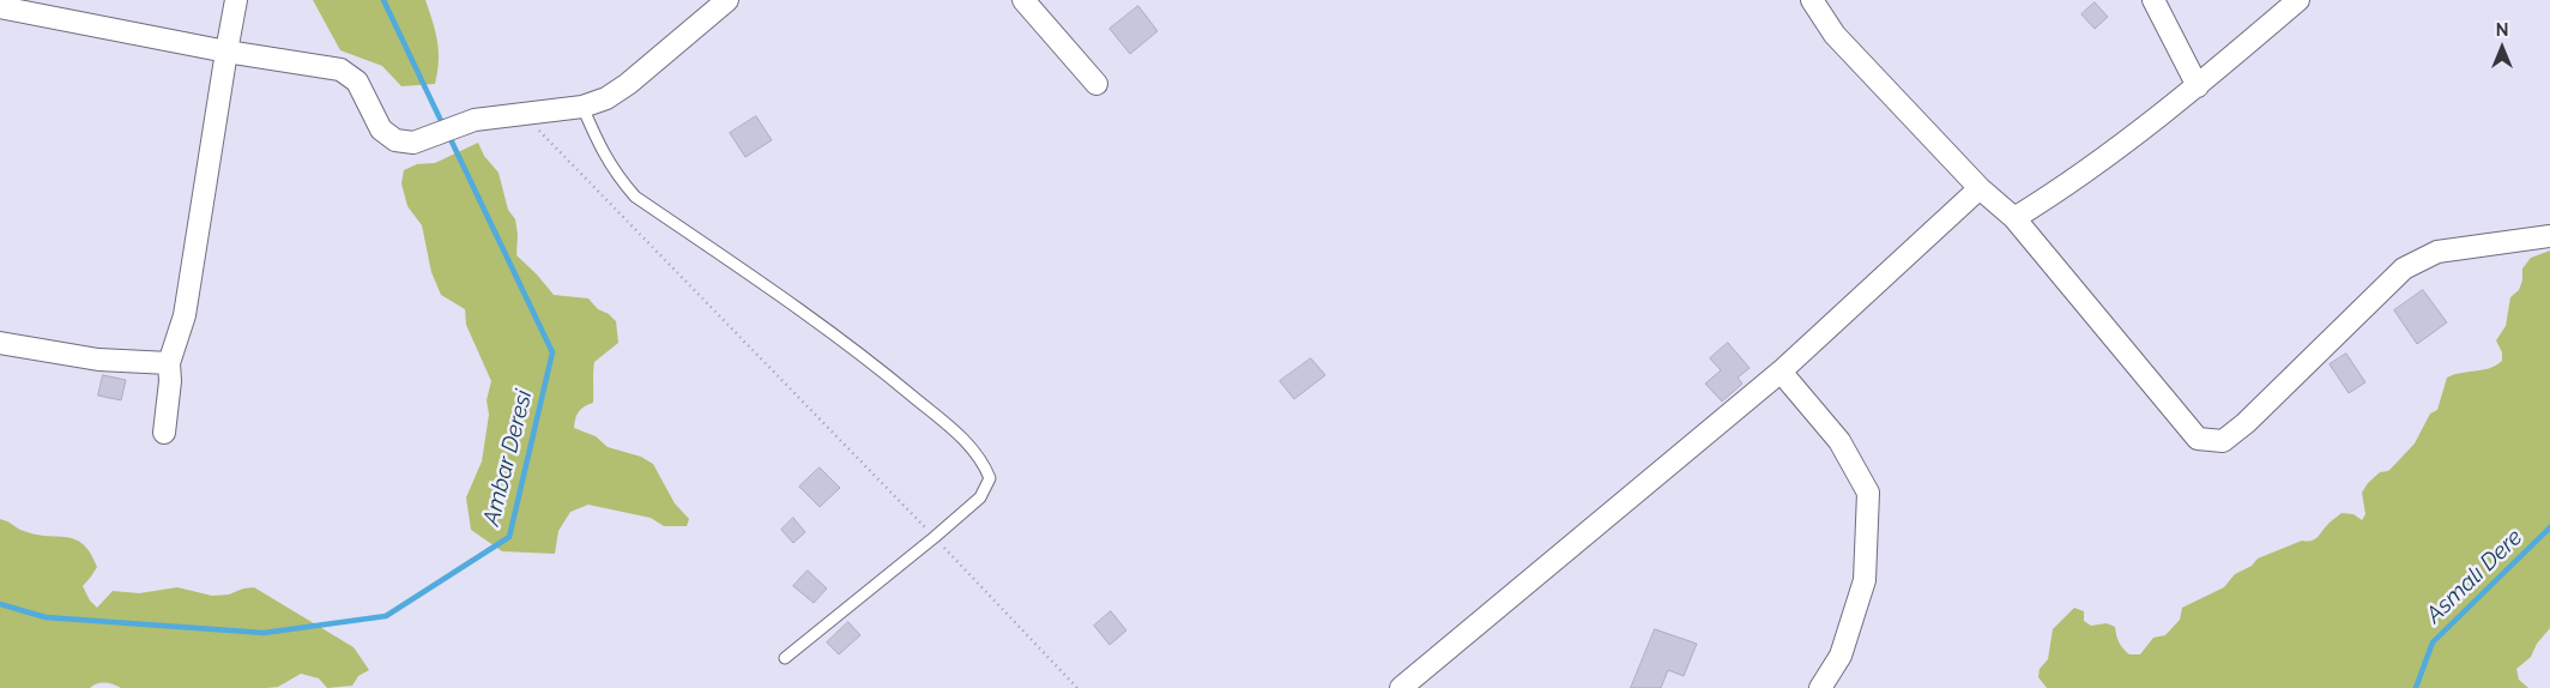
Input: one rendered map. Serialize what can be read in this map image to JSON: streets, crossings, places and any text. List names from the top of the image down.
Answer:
{
  "water": ["Ambar Deresi", "Asmalı Dere"],
  "north": "top"
}
